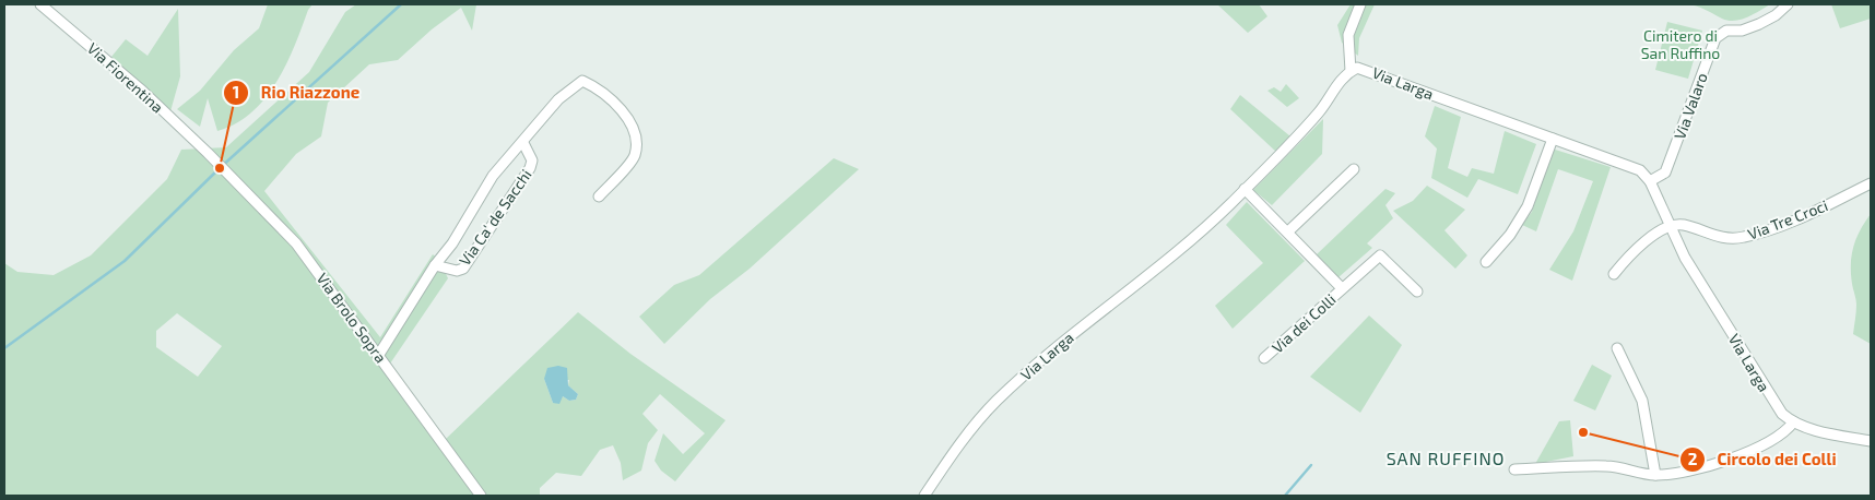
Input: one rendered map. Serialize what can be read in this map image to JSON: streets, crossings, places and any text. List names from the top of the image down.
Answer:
{
  "streets": {
    "street": [
      "Via Fiorentina",
      "Via Larga",
      "Via Valaro",
      "Via Ca' de Sacchi",
      "Via Tre Croci",
      "Via Brolo Sopra",
      "Via dei Colli"
    ]
  },
  "crossings": [
    ["Via Fiorentina", "Via Brolo Sopra"],
    ["Via Larga", "Via Valaro"],
    ["Via Larga", "Via Tre Croci"],
    ["Via Larga", "Via dei Colli"],
    ["Via Ca' de Sacchi", "Via Brolo Sopra"]
  ],
  "districts": ["SAN RUFFINO"],
  "parks": ["Cimitero di San Ruffino"],
  "places": ["Rio Riazzone", "Circolo dei Colli"]
}
